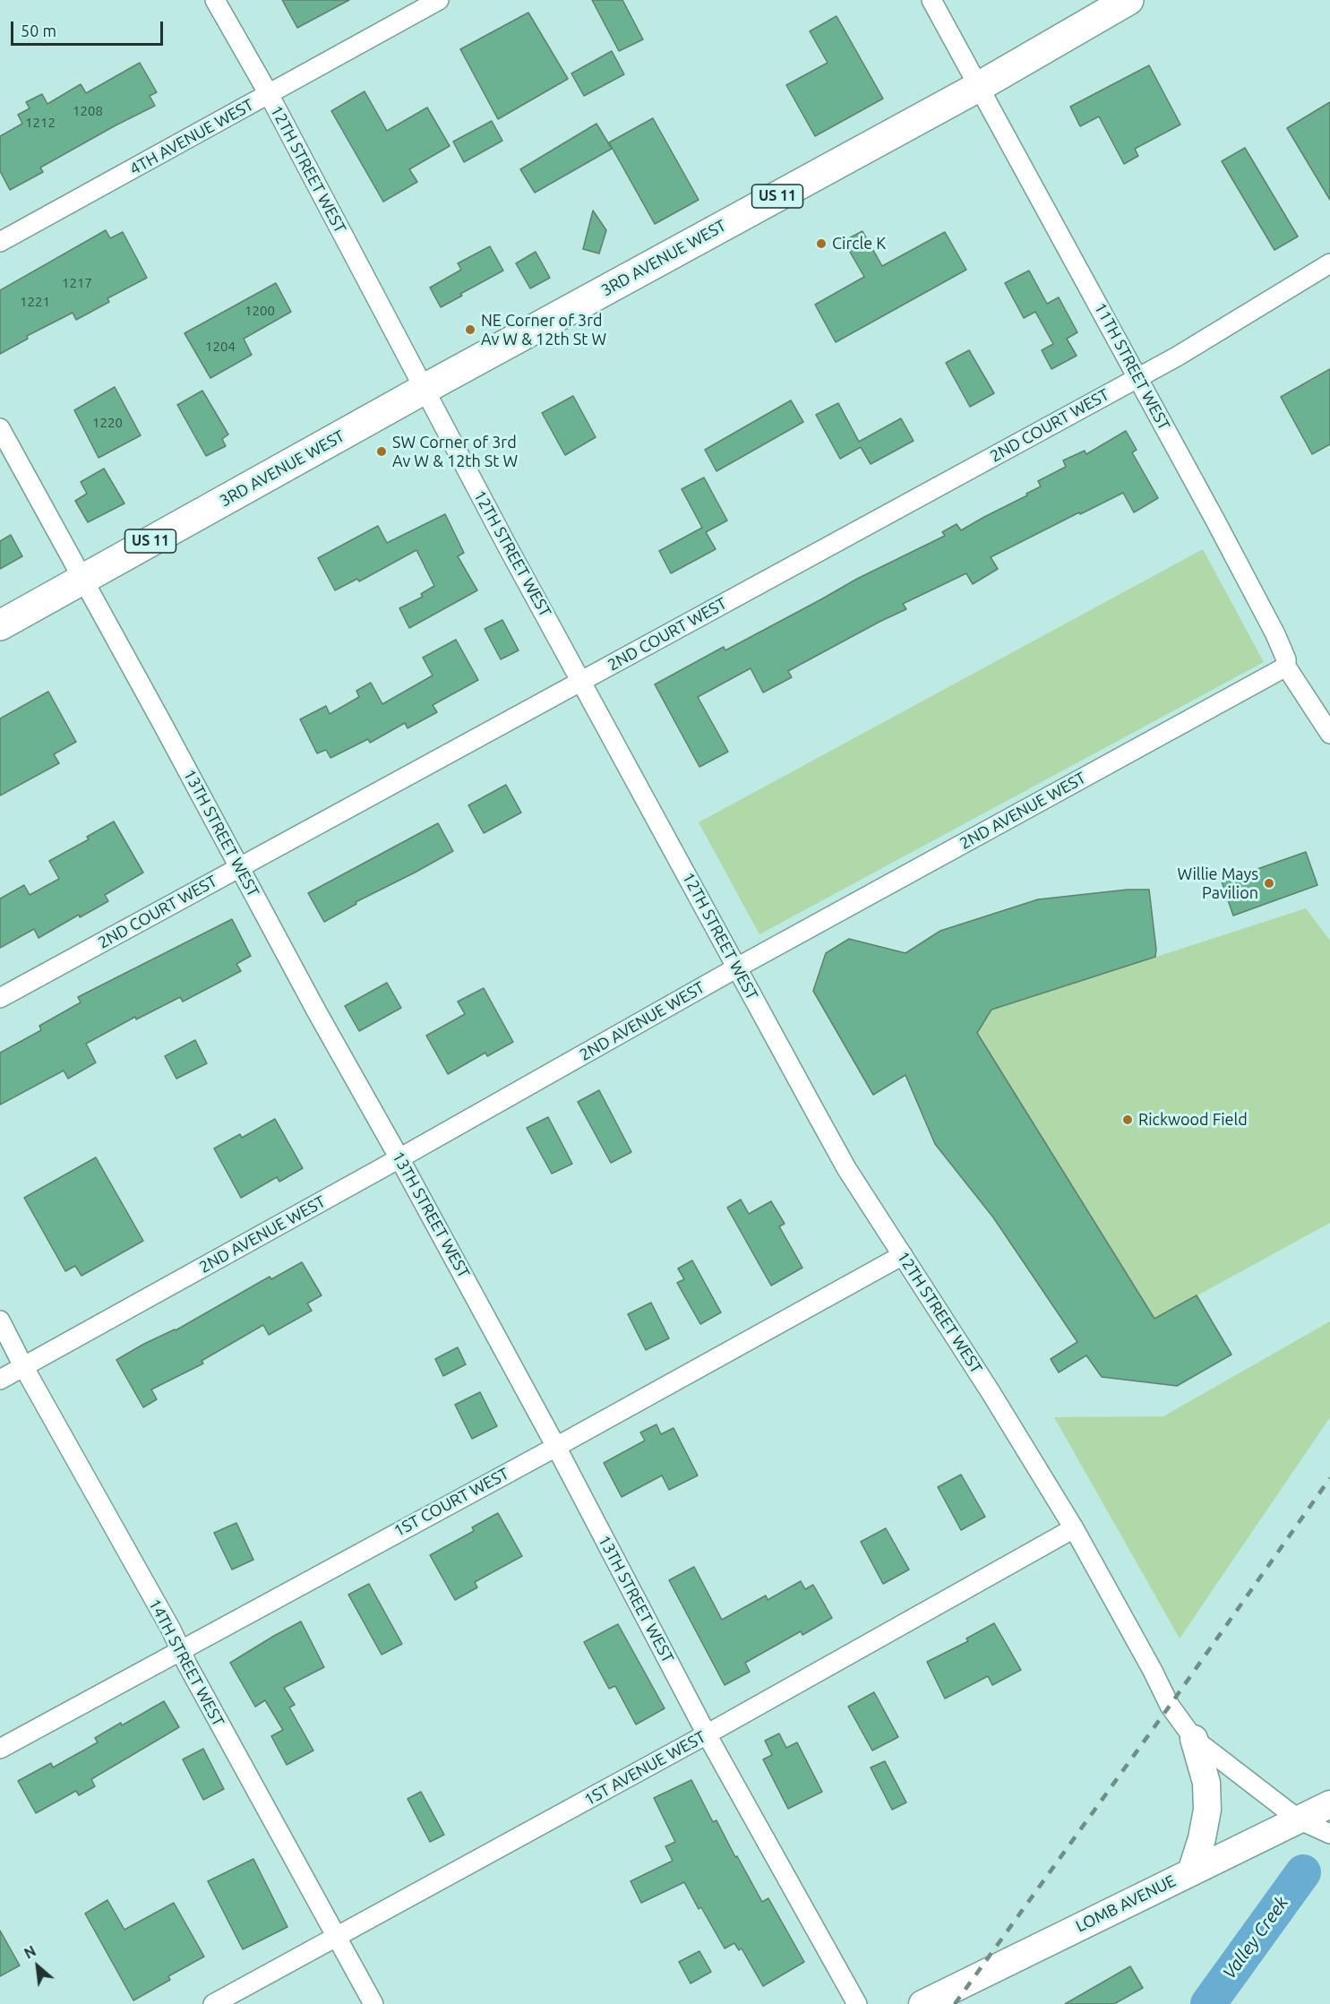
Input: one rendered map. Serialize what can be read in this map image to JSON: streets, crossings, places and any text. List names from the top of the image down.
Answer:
{
  "streets": {
    "main road": ["US 11", "3RD AVENUE WEST", "LOMB AVENUE"],
    "street": [
      "4TH AVENUE WEST",
      "12TH STREET WEST",
      "11TH STREET WEST",
      "2ND COURT WEST",
      "2ND AVENUE WEST",
      "13TH STREET WEST",
      "1ST COURT WEST",
      "14TH STREET WEST",
      "1ST AVENUE WEST"
    ]
  },
  "crossings": [
    ["4TH AVENUE WEST", "12TH STREET WEST"],
    ["12TH STREET WEST", "3RD AVENUE WEST"],
    ["12TH STREET WEST", "2ND COURT WEST"],
    ["12TH STREET WEST", "2ND AVENUE WEST"],
    ["12TH STREET WEST", "1ST COURT WEST"],
    ["12TH STREET WEST", "1ST AVENUE WEST"],
    ["12TH STREET WEST", "LOMB AVENUE"],
    ["3RD AVENUE WEST", "11TH STREET WEST"],
    ["3RD AVENUE WEST", "13TH STREET WEST"],
    ["11TH STREET WEST", "2ND COURT WEST"],
    ["11TH STREET WEST", "2ND AVENUE WEST"],
    ["2ND COURT WEST", "13TH STREET WEST"],
    ["2ND AVENUE WEST", "13TH STREET WEST"],
    ["2ND AVENUE WEST", "14TH STREET WEST"],
    ["13TH STREET WEST", "1ST COURT WEST"],
    ["13TH STREET WEST", "1ST AVENUE WEST"],
    ["1ST COURT WEST", "14TH STREET WEST"],
    ["14TH STREET WEST", "1ST AVENUE WEST"]
  ],
  "water": ["Valley Creek"],
  "places": [
    "Circle K",
    "NE Corner of 3rd Av W & 12th St W",
    "SW Corner of 3rd Av W & 12th St W",
    "Willie Mays Pavilion",
    "Rickwood Field"
  ],
  "house_numbers": [
    "1208",
    "1212",
    "1217",
    "1221",
    "1200",
    "1204",
    "1220"
  ],
  "scale_bar": "50 m",
  "north": "top left"
}
